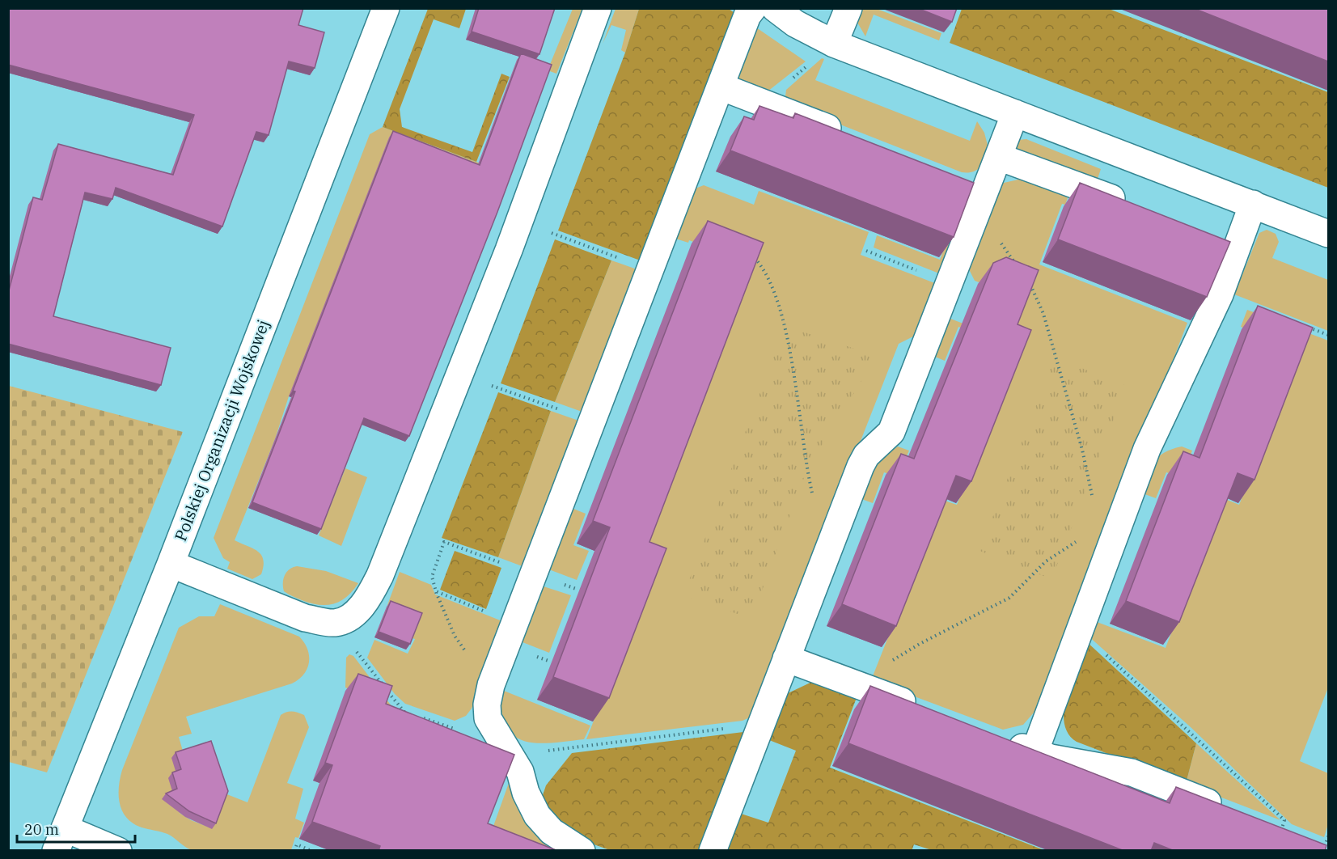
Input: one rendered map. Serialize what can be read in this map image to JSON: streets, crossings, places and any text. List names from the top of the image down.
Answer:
{
  "streets": {
    "street": ["Polskiej Organizacji Wojskowej"]
  },
  "scale_bar": "20 m"
}
